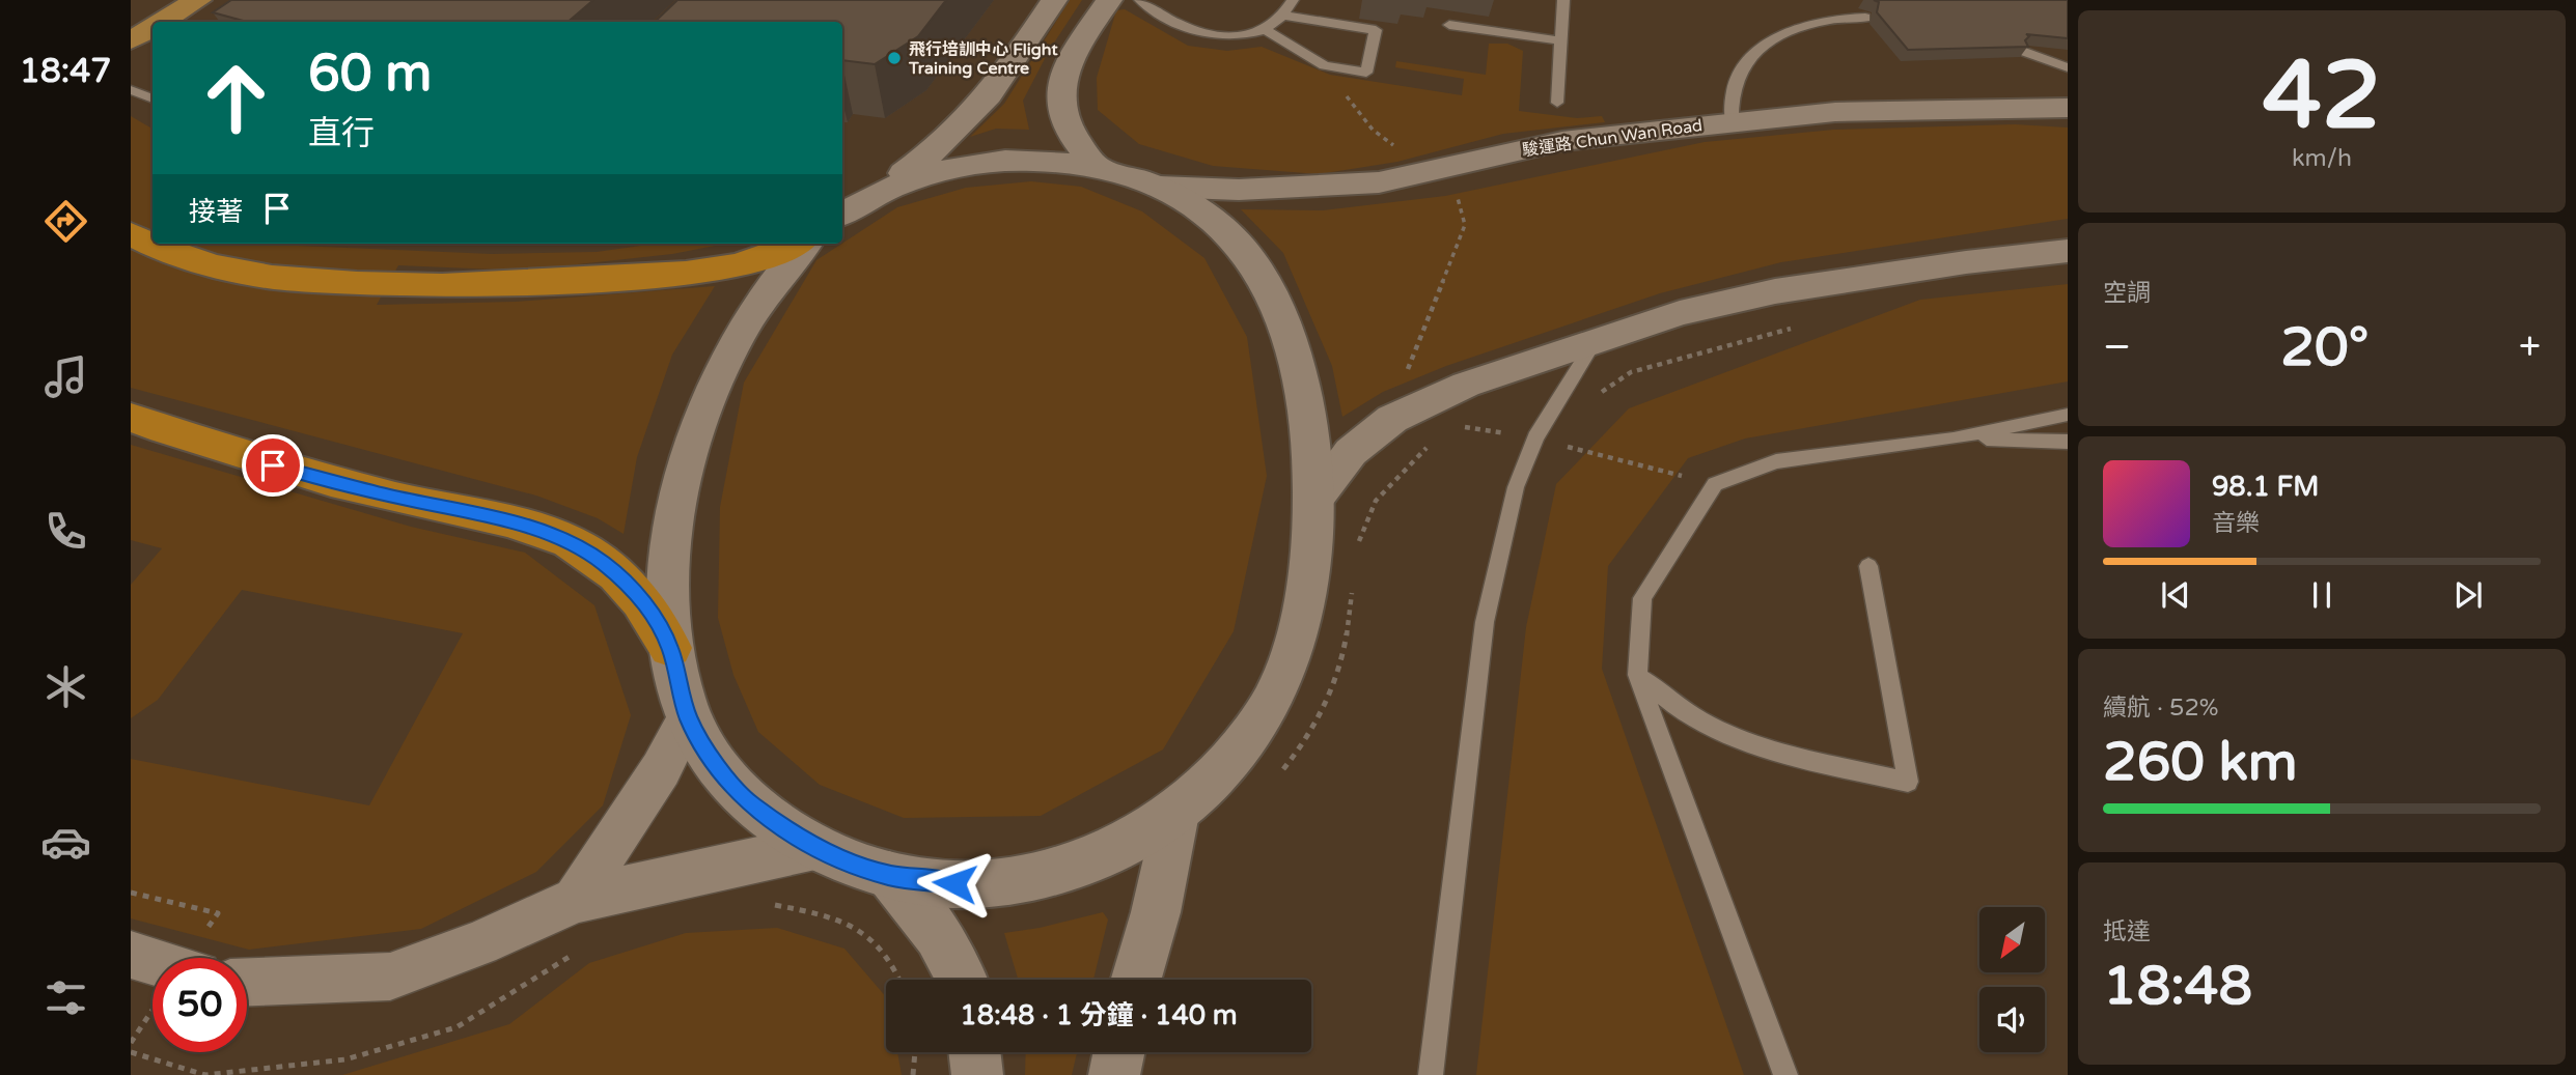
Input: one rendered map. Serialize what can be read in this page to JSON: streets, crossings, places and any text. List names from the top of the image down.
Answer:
{
  "streets": {
    "main road": ["駿運路 Chun Wan Road"]
  },
  "places": ["飛行培訓中心 Flight Training Centre"],
  "north": "bottom left",
  "page": {
    "tabs": "18:47",
    "tile": [
      ["42", "km/h"],
      "空調",
      ["續航 · 52%", "260 km"],
      ["抵達", "18:48"]
    ],
    "turn": ["60 m", "直行"],
    "then": "接著",
    "heat": ["−", "20°", "+"],
    "song": ["98.1 FM", "音樂"],
    "limit": "50",
    "trip": "18:48 · 1 分鐘 · 140 m"
  }
}
